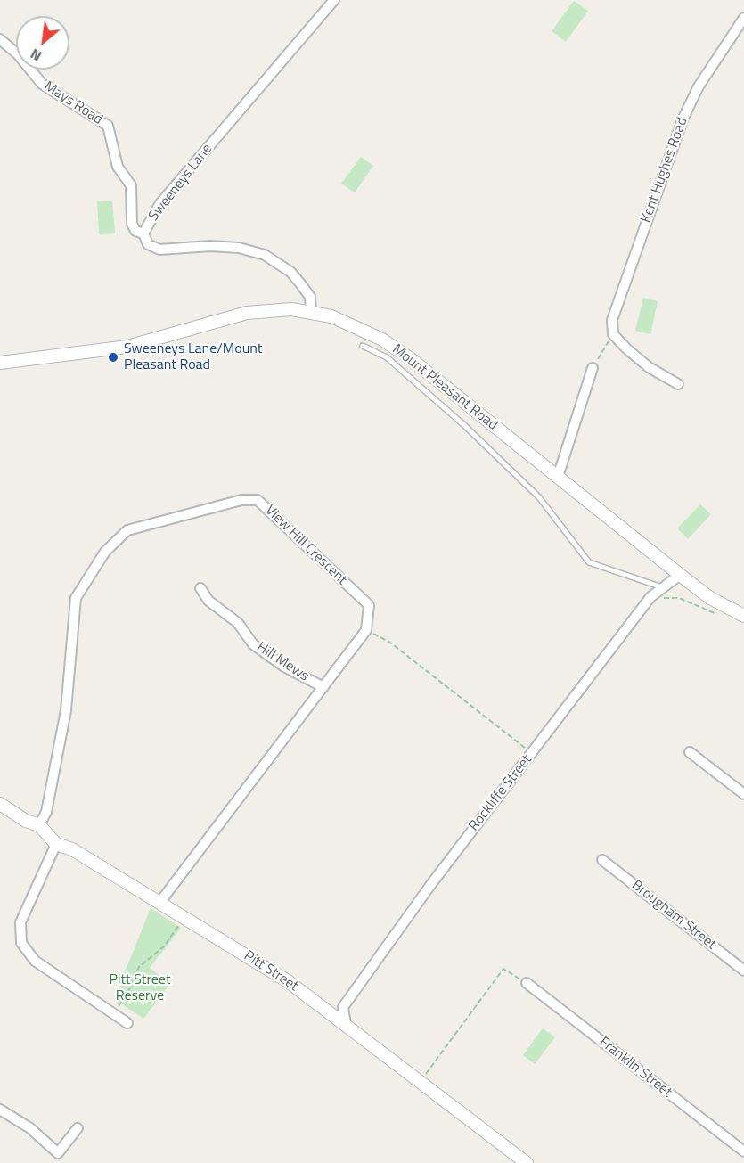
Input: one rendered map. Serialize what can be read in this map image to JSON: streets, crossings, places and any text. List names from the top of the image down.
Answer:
{
  "streets": {
    "street": [
      "Mays Road",
      "Kent Hughes Road",
      "Sweeneys Lane",
      "Mount Pleasant Road",
      "View Hill Crescent",
      "Hill Mews",
      "Rockliffe Street",
      "Brougham Street",
      "Pitt Street",
      "Franklin Street"
    ]
  },
  "crossings": [
    ["Mays Road", "Sweeneys Lane"],
    ["Sweeneys Lane", "Mount Pleasant Road"],
    ["Mount Pleasant Road", "Rockliffe Street"],
    ["View Hill Crescent", "Pitt Street"],
    ["Rockliffe Street", "Pitt Street"]
  ],
  "parks": ["Pitt Street Reserve"],
  "places": ["Sweeneys Lane/Mount Pleasant Road"],
  "north": "bottom left"
}
